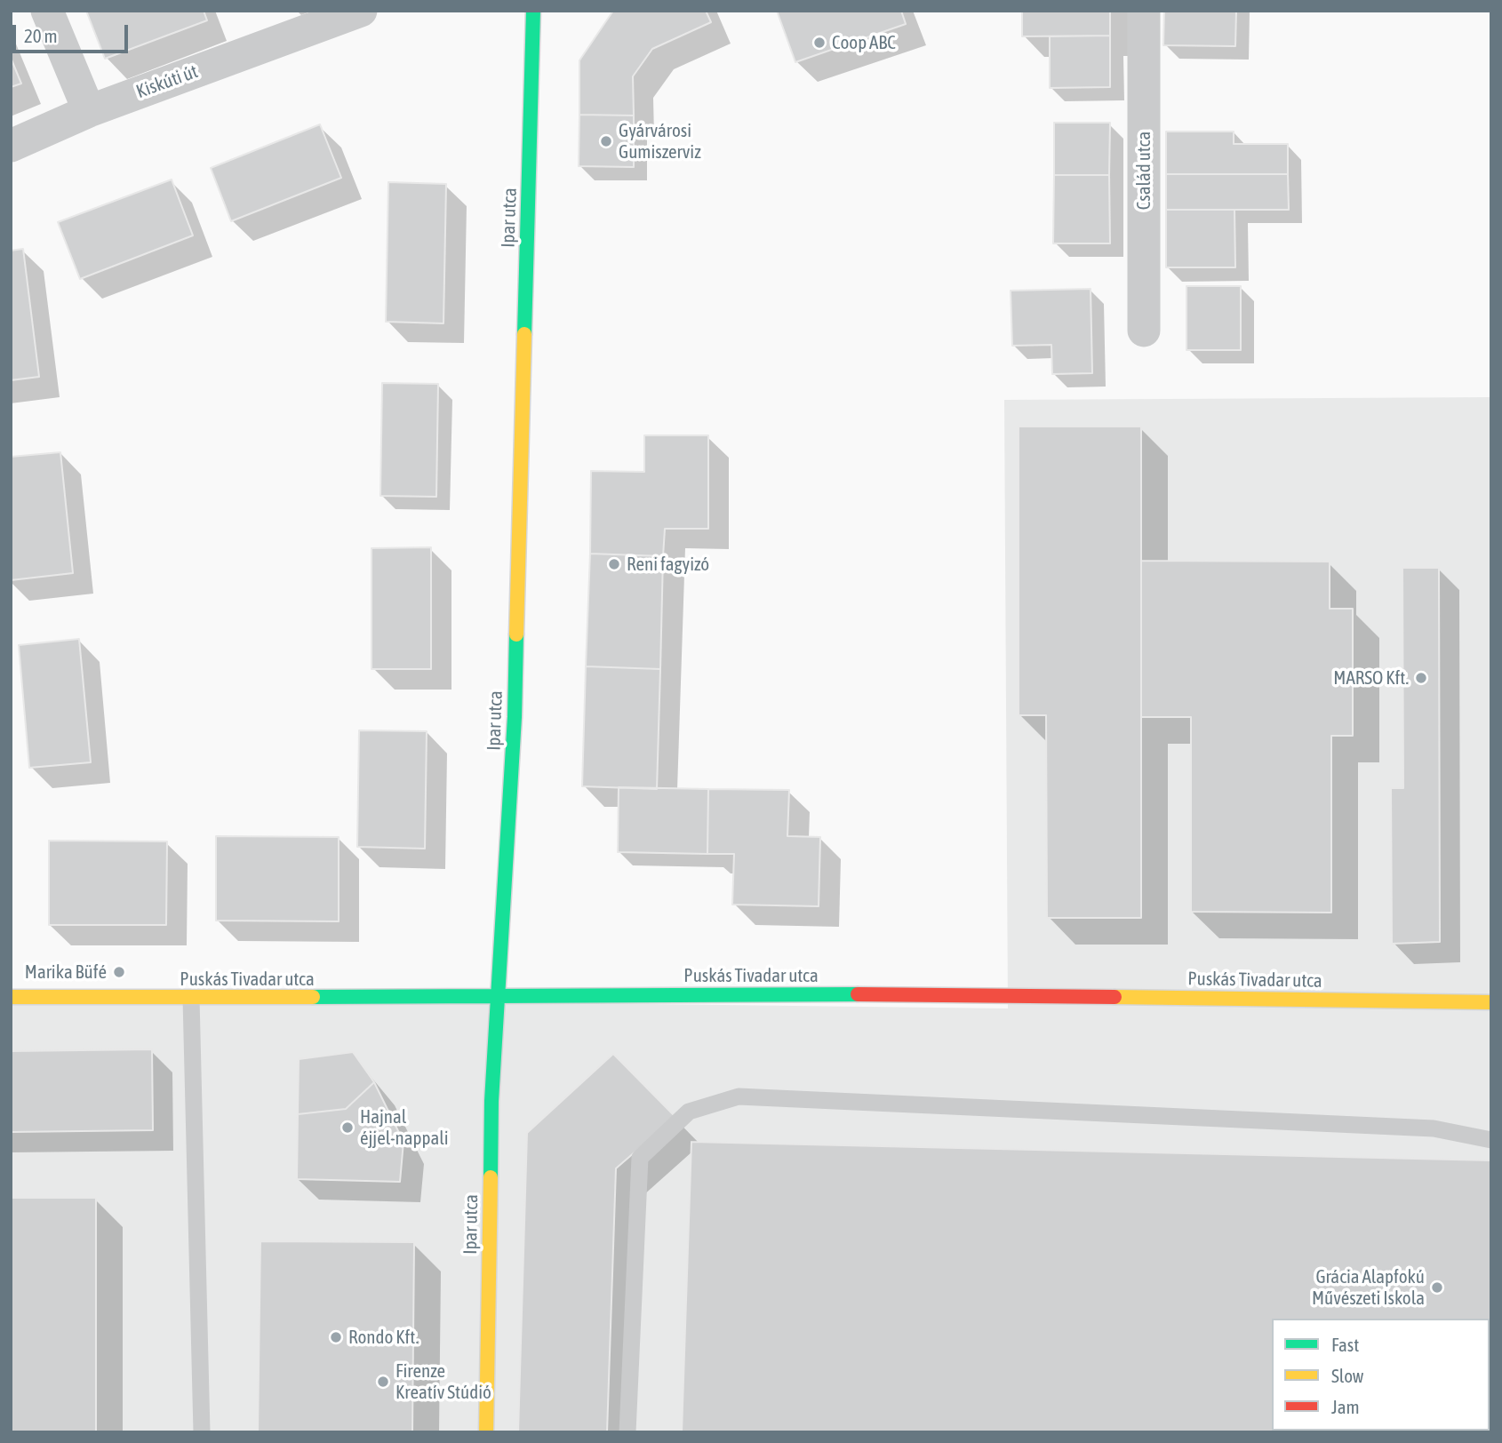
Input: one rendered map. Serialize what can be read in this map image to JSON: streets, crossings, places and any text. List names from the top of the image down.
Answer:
{
  "streets": {
    "street": [
      "Kiskúti út",
      "Család utca",
      "Ipar utca",
      "Puskás Tivadar utca"
    ]
  },
  "crossings": [
    ["Ipar utca", "Puskás Tivadar utca"]
  ],
  "places": [
    "Coop ABC",
    "Gyárvárosi Gumiszerviz",
    "Reni fagyizó",
    "MARSO Kft.",
    "Marika Büfé",
    "Hajnal éjjel-nappali",
    "Grácia Alapfokú Művészeti Iskola",
    "Rondo Kft.",
    "Firenze Kreatív Stúdió"
  ],
  "legend": ["Fast", "Slow", "Jam"],
  "scale_bar": "20 m"
}
